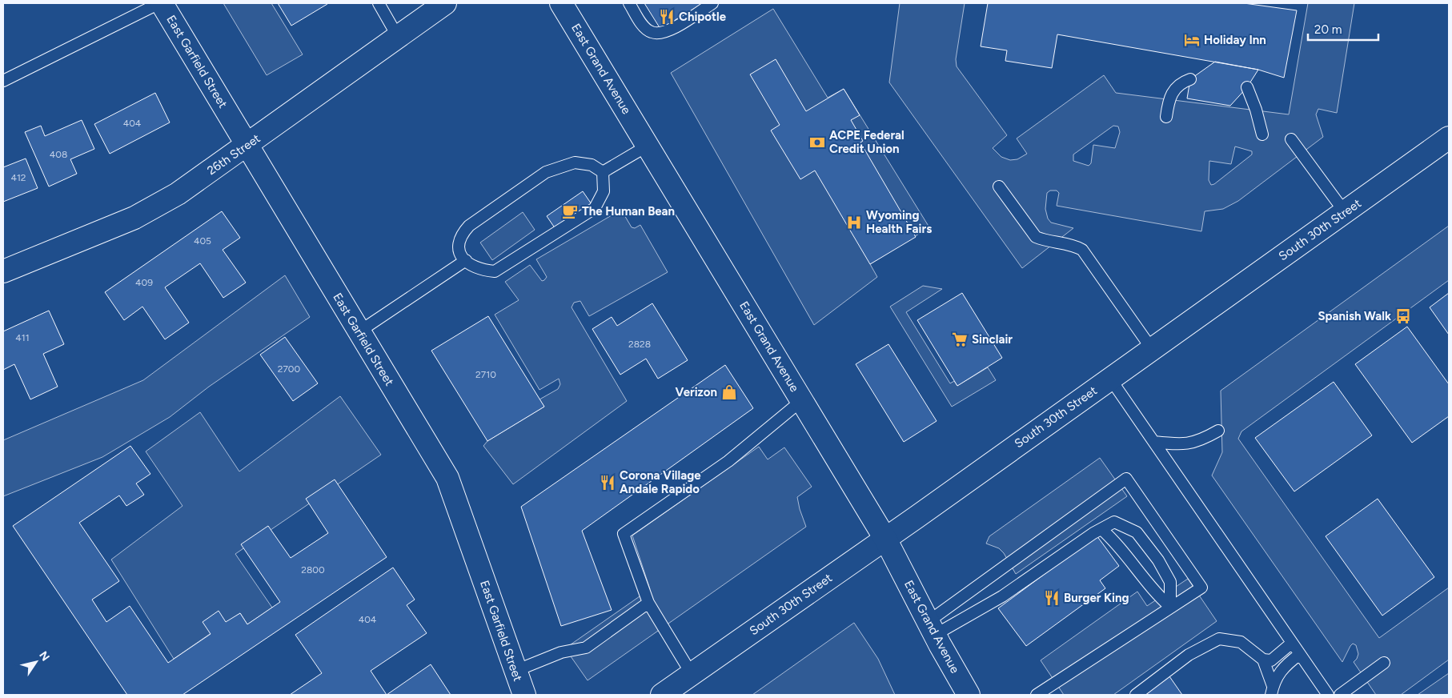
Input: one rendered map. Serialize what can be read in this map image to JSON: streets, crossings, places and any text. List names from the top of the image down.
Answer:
{
  "streets": {
    "street": [
      "East Garfield Street",
      "East Grand Avenue",
      "26th Street",
      "South 30th Street"
    ]
  },
  "crossings": [
    ["East Garfield Street", "26th Street"],
    ["East Grand Avenue", "South 30th Street"]
  ],
  "places": {
    "restaurant": ["Chipotle", "Corona Village Andale Rapido", "Burger King"],
    "hotel": ["Holiday Inn"],
    "bank": ["ACPE Federal Credit Union"],
    "cafe": ["The Human Bean"],
    "hospital": ["Wyoming Health Fairs"],
    "bus stop": ["Spanish Walk"],
    "supermarket": ["Sinclair"],
    "shop": ["Verizon"]
  },
  "house_numbers": [
    "404",
    "408",
    "412",
    "405",
    "409",
    "411",
    "2828",
    "2700",
    "2710",
    "2800",
    "404"
  ],
  "scale_bar": "20 m",
  "north": "top right"
}
